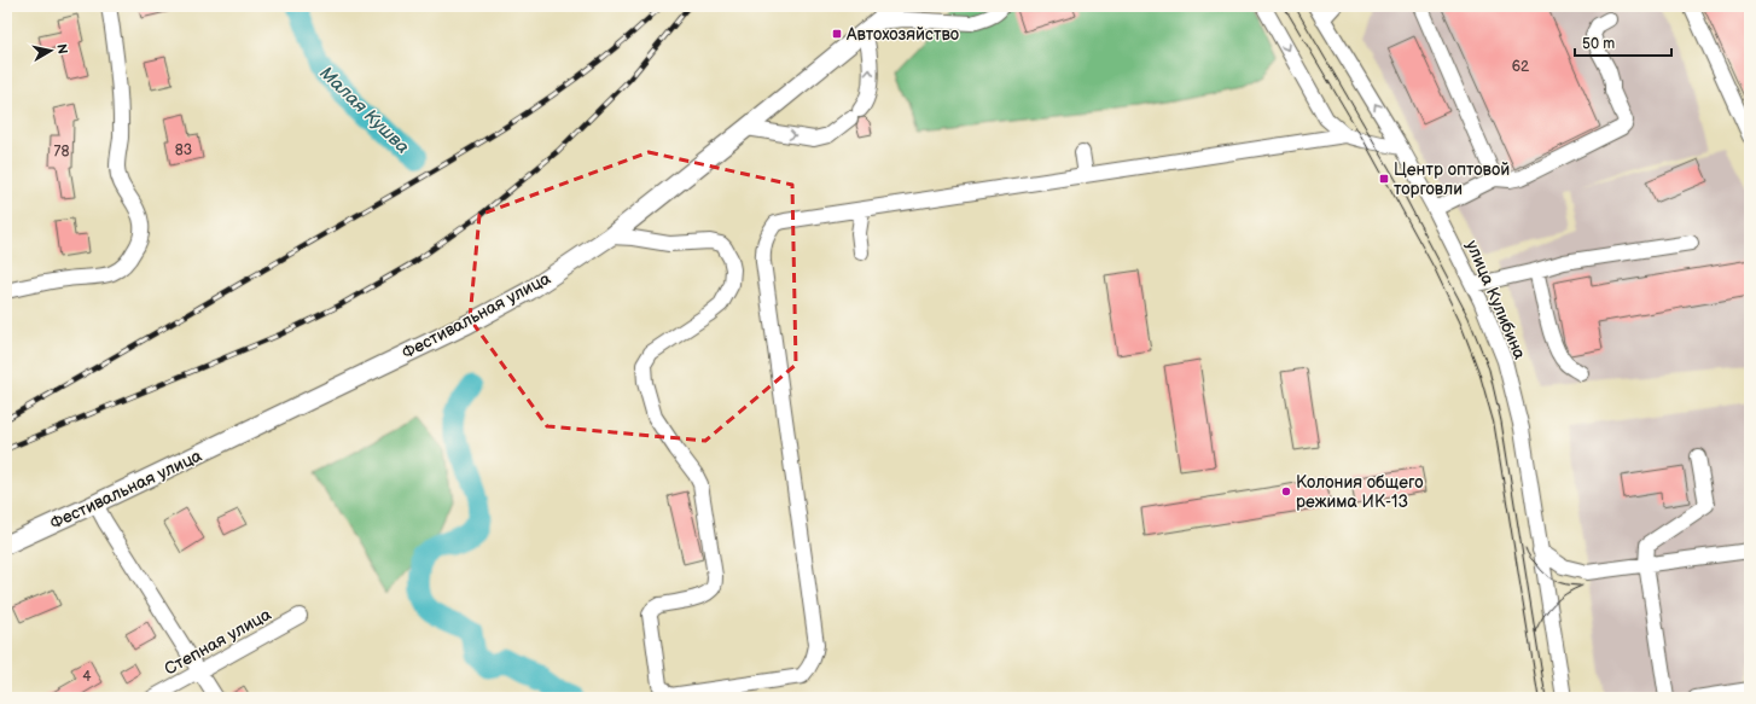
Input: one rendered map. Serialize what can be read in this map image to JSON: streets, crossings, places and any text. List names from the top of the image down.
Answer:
{
  "streets": {
    "main road": ["Фестивальная улица"],
    "street": ["улица Кулибина", "Степная улица"]
  },
  "water": ["Малая Кушва"],
  "places": {
    "transit": ["Автохозяйство", "Центр оптовой торговли"],
    "other": ["Колония общего режима ИК-13"]
  },
  "house_numbers": [
    "62",
    "83",
    "78",
    "4"
  ],
  "scale_bar": "50 m",
  "north": "right"
}
